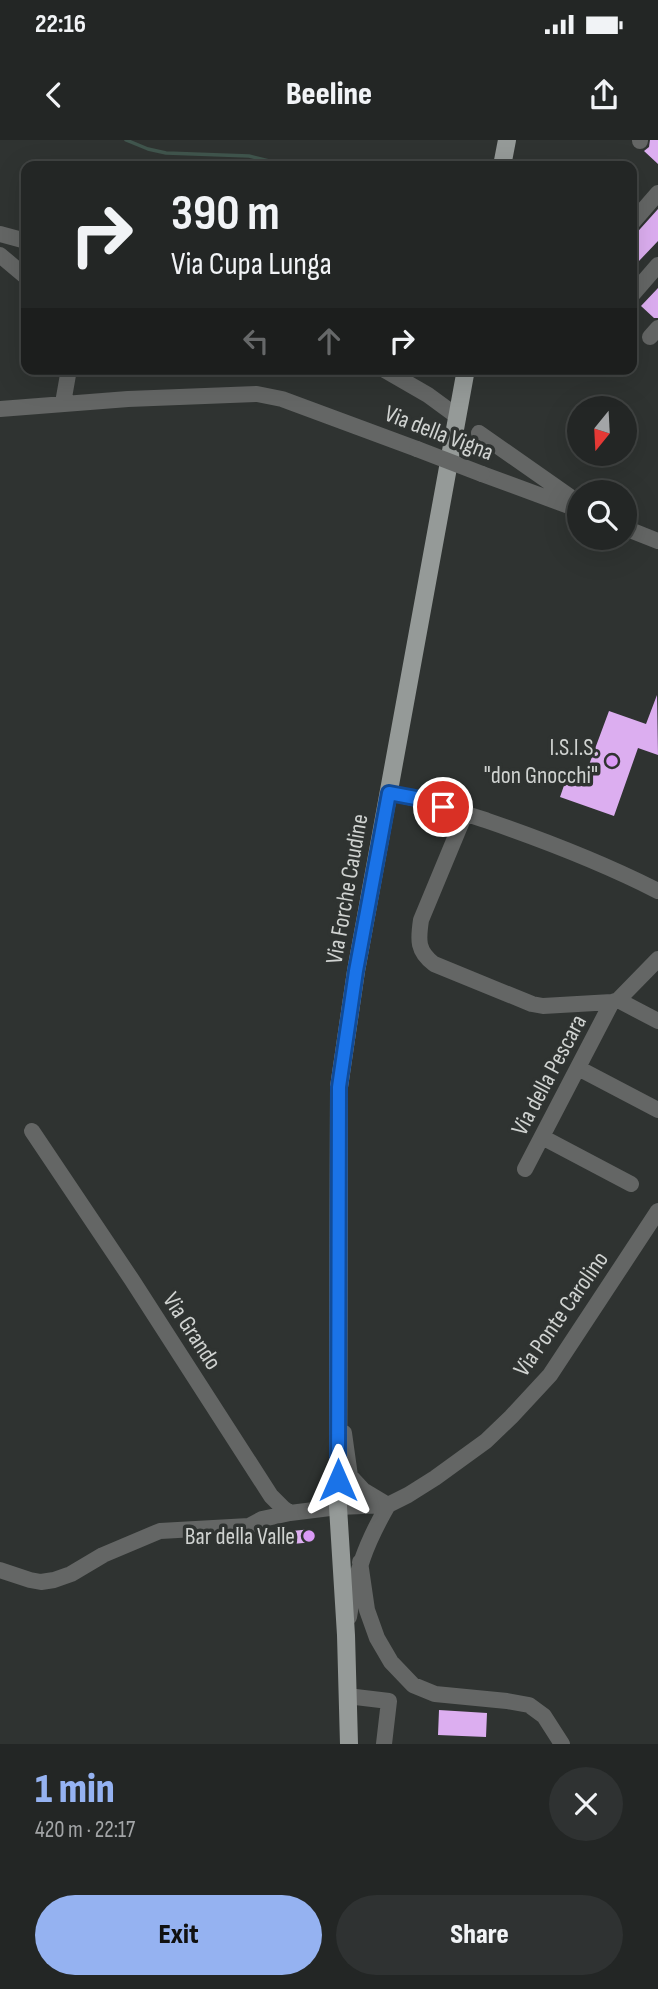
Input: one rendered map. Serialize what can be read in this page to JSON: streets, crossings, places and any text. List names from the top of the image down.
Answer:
{
  "streets": {
    "main road": ["Via Forche Caudine"],
    "street": [
      "Via della Vigna",
      "Via della Pescara",
      "Via Ponte Carolino",
      "Via Grando"
    ]
  },
  "crossings": [
    ["Via della Vigna", "Via Forche Caudine"],
    ["Via Forche Caudine", "Via Ponte Carolino"]
  ],
  "places": ["I.S.I.S. \"don Gnocchi\"", "Bar della Valle"],
  "north": "bottom",
  "page": {
    "status": "22:16",
    "header": "Beeline",
    "turn": ["390 m", "Via Cupa Lunga"],
    "heading": ["1 min", "420 m · 22:17"],
    "buttons": ["Exit", "Share"]
  }
}
